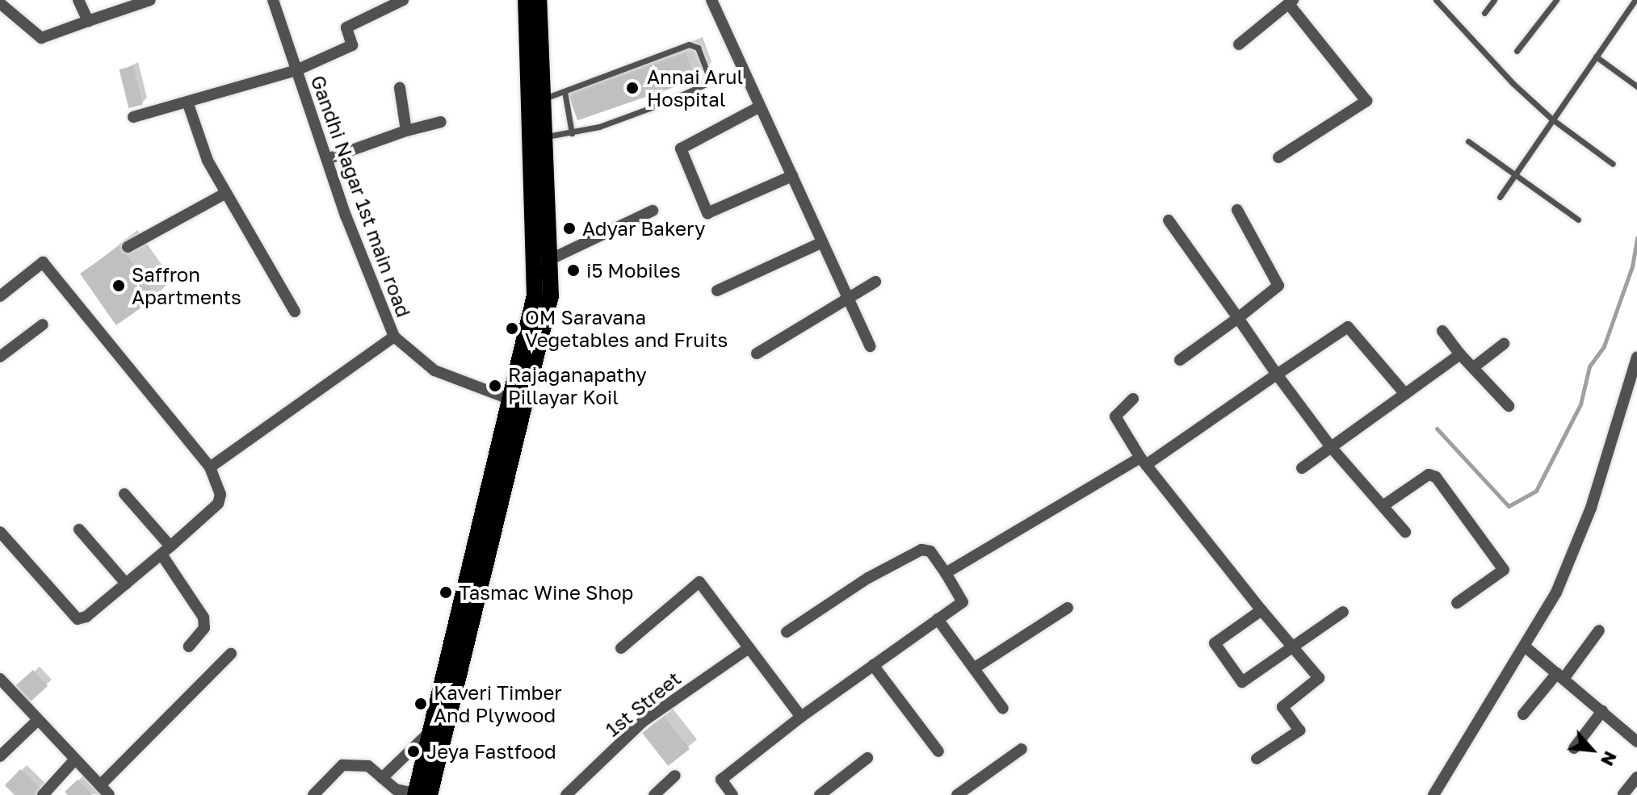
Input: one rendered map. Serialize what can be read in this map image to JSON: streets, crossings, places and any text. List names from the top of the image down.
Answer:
{
  "streets": {
    "street": ["Gandhi Nagar 1st main road", "1st Street"]
  },
  "places": [
    "Annai Arul Hospital",
    "Adyar Bakery",
    "i5 Mobiles",
    "Saffron Apartments",
    "OM Saravana Vegetables and Fruits",
    "Rajaganapathy Pillayar Koil",
    "Tasmac Wine Shop",
    "Kaveri Timber And Plywood",
    "Jeya Fastfood"
  ],
  "north": "bottom right"
}
